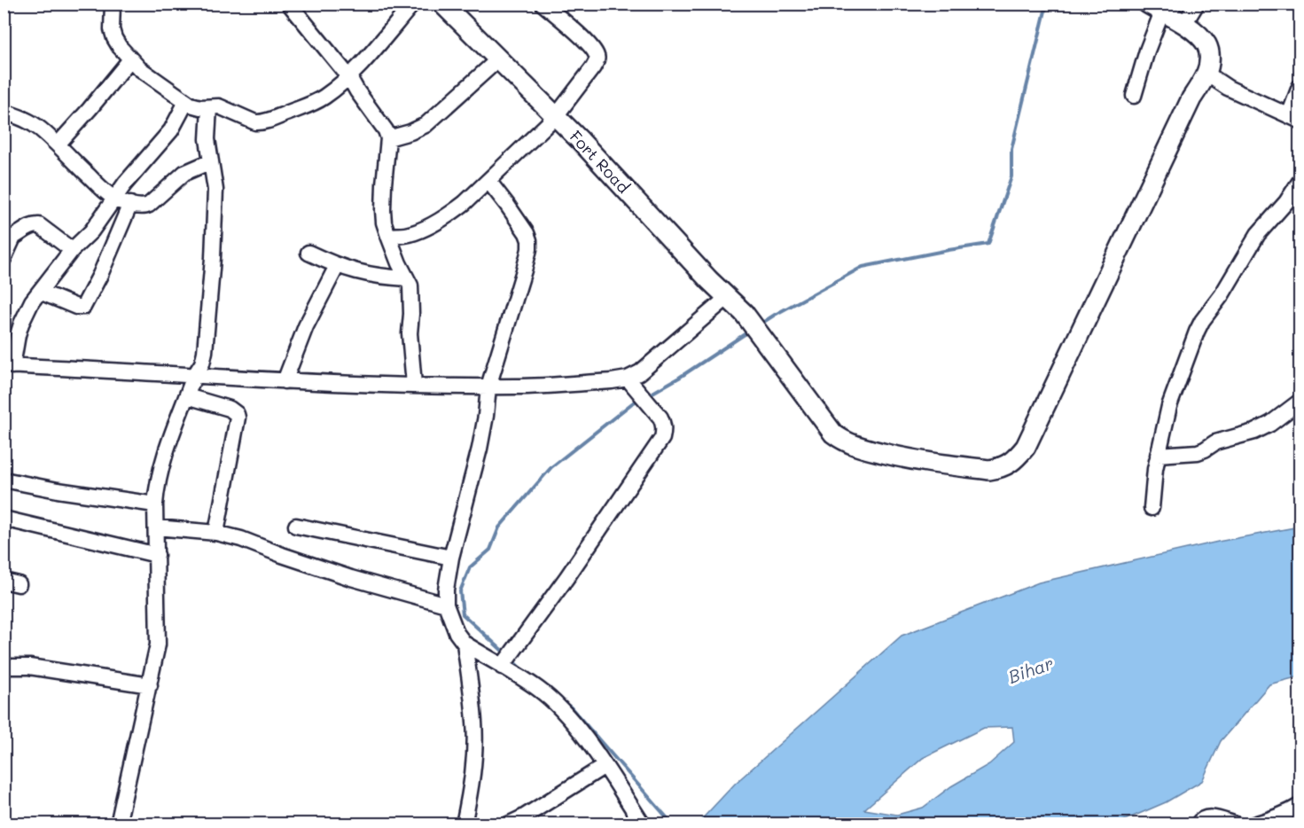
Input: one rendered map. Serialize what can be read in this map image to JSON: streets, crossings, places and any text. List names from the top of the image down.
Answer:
{
  "streets": {
    "main road": ["Fort Road"]
  },
  "water": ["Bihar"]
}
